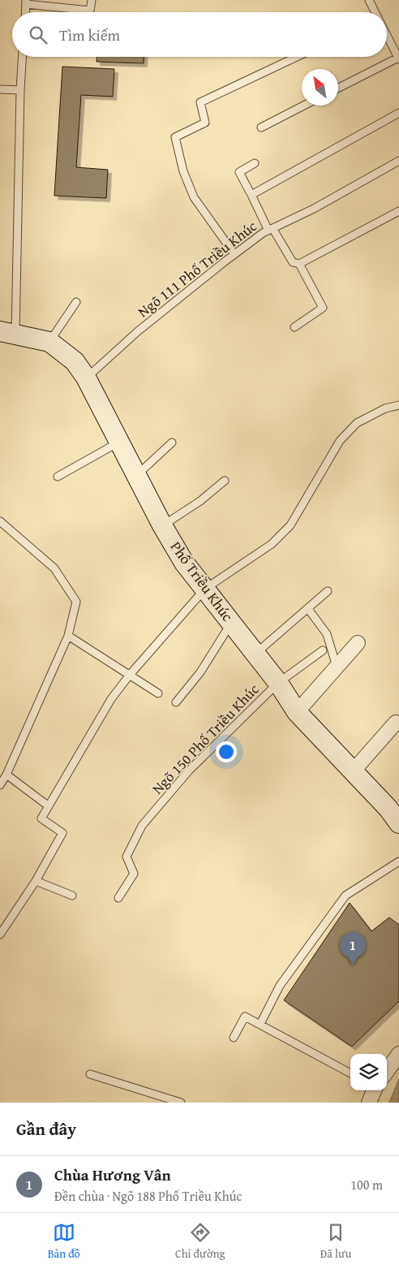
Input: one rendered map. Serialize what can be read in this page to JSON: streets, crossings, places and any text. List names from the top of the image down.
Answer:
{
  "streets": {
    "street": ["Phố Triều Khúc"],
    "lane": ["Ngõ 111 Phố Triều Khúc", "Ngõ 150 Phố Triều Khúc"]
  },
  "crossings": [
    ["Ngõ 111 Phố Triều Khúc", "Phố Triều Khúc"],
    ["Phố Triều Khúc", "Ngõ 150 Phố Triều Khúc"]
  ],
  "north": "top left",
  "page": {
    "search": "Tìm kiếm",
    "pins": "1",
    "heading": "Gần đây",
    "list": [
      {
        "mark": "1",
        "name": "Chùa Hương Vân",
        "note": "Đền chùa · Ngõ 188 Phố Triều Khúc",
        "value": "100 m"
      }
    ],
    "nav": ["Bản đồ", "Chỉ đường", "Đã lưu"]
  }
}
